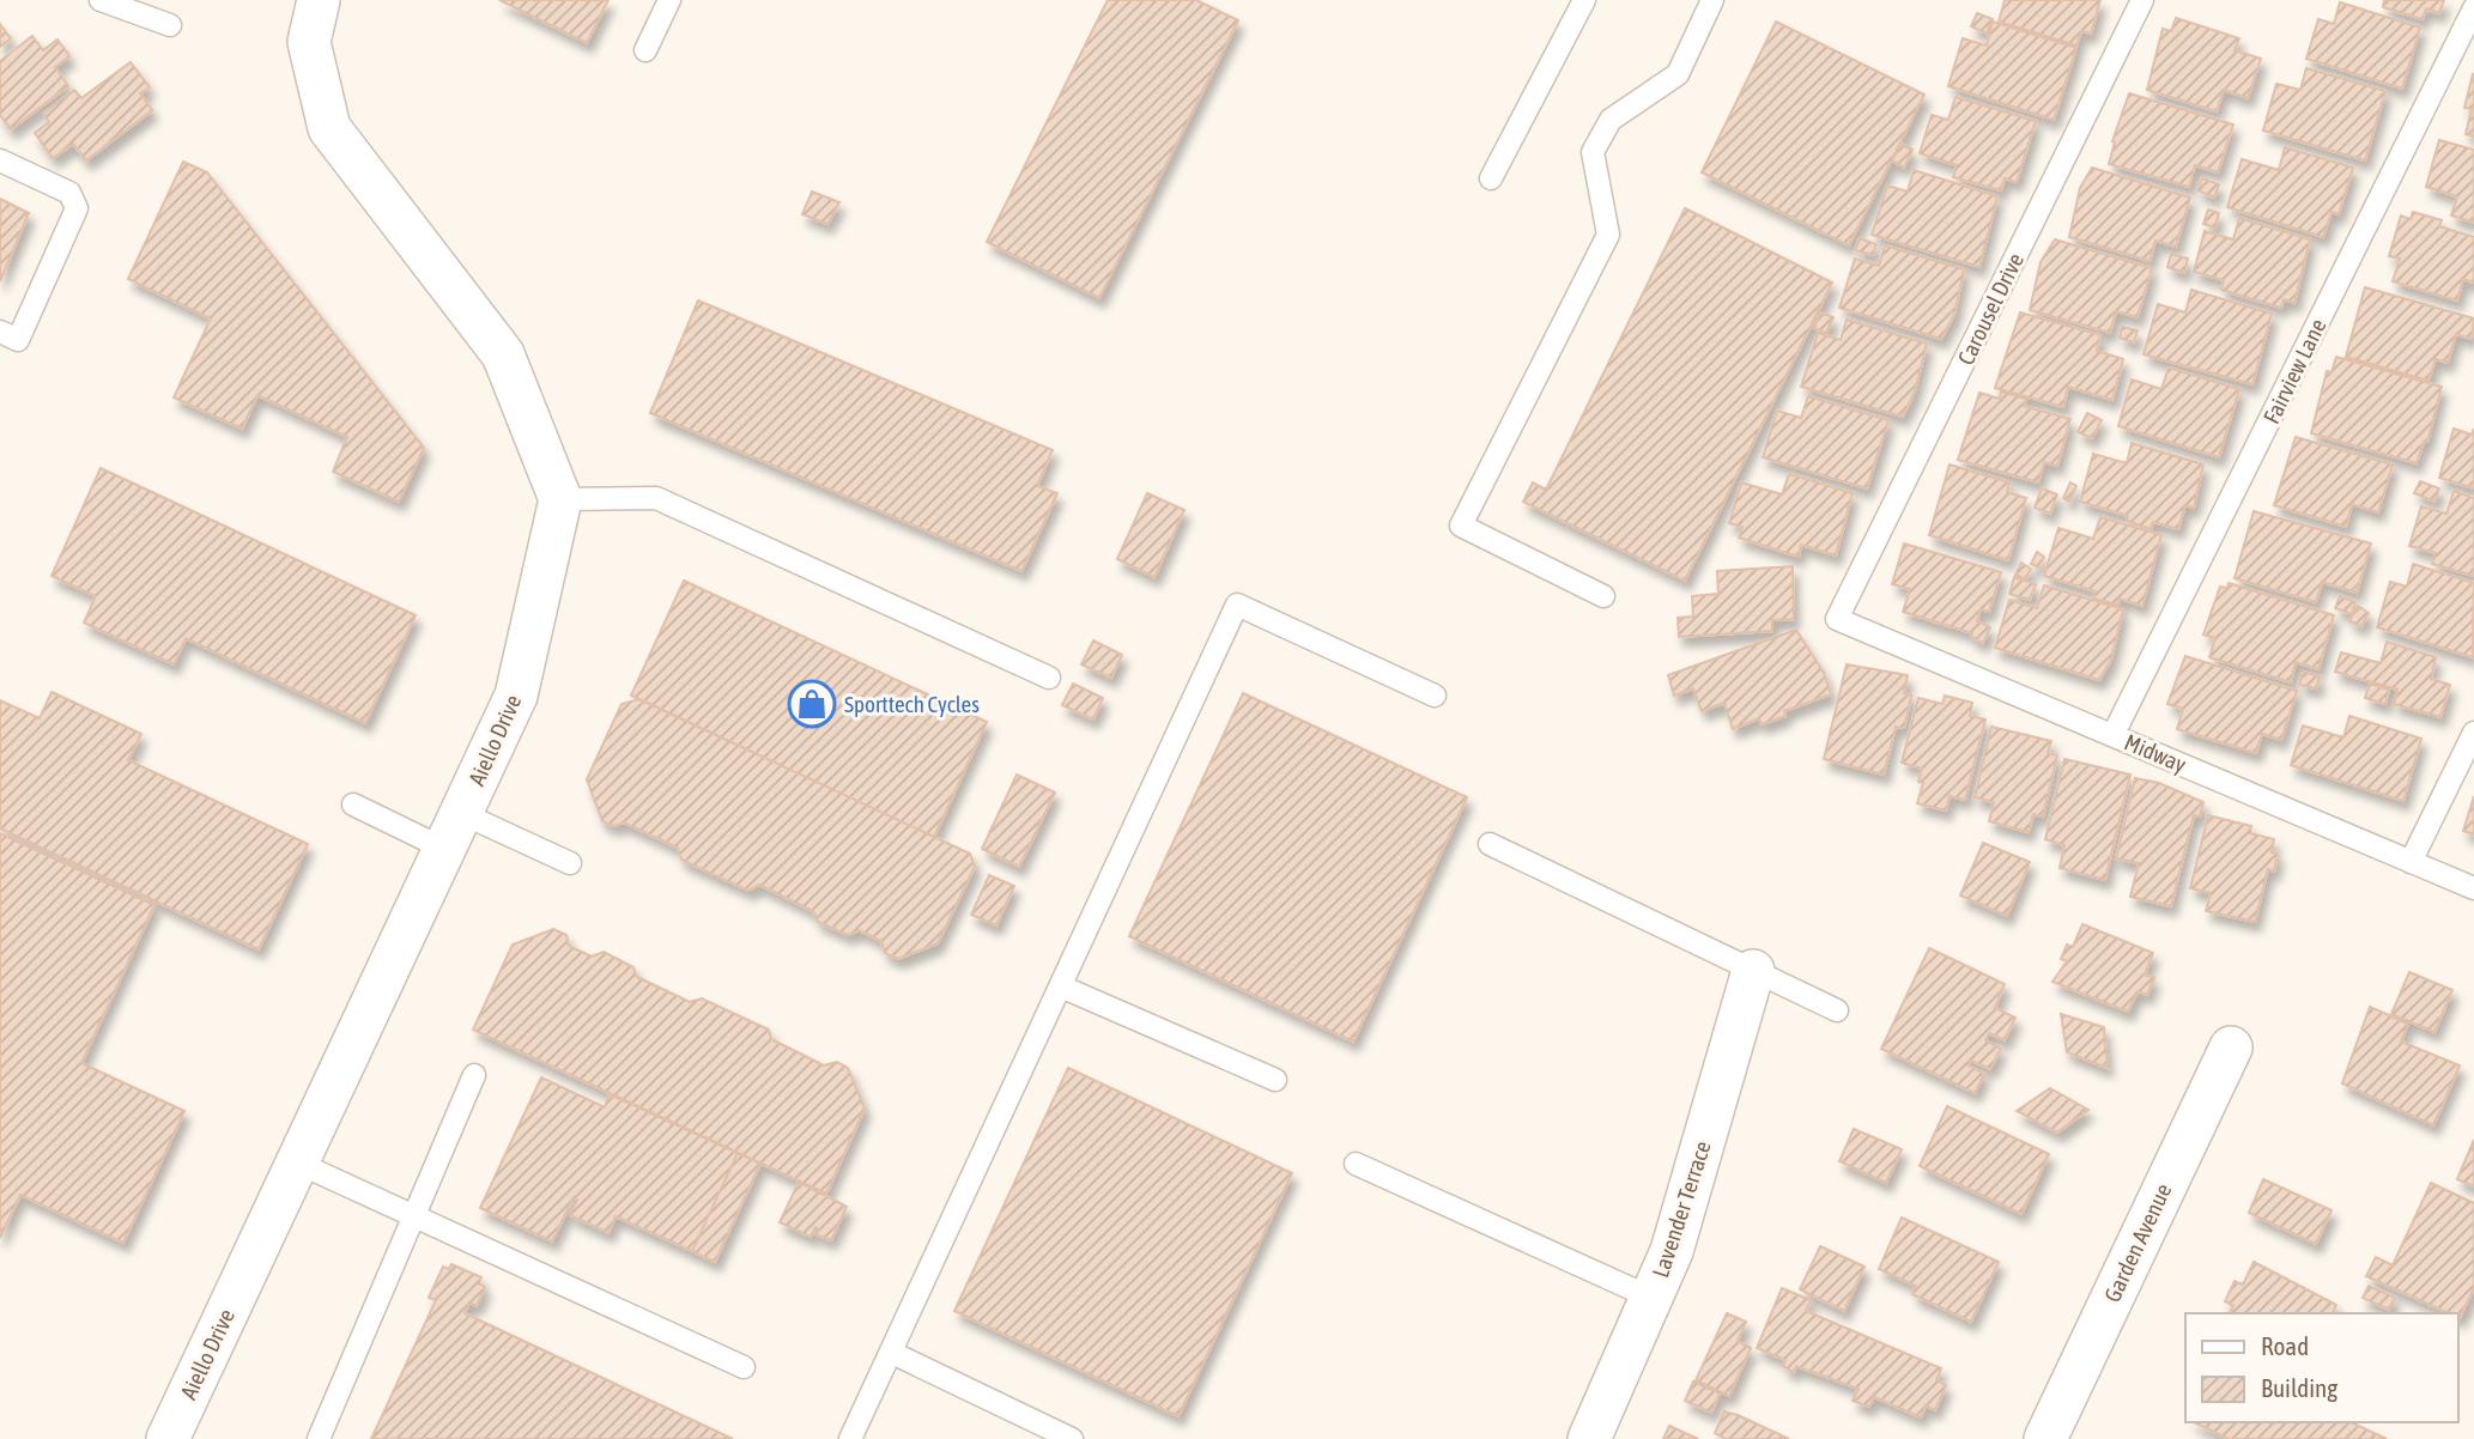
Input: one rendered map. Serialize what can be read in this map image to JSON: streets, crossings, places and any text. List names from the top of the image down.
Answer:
{
  "streets": {
    "street": ["Aiello Drive", "Lavender Terrace", "Garden Avenue"],
    "lane": ["Carousel Drive", "Fairview Lane", "Midway"]
  },
  "crossings": [
    ["Carousel Drive", "Midway"],
    ["Fairview Lane", "Midway"]
  ],
  "places": {
    "shop": ["Sporttech Cycles"]
  },
  "legend": ["Road", "Building"]
}
